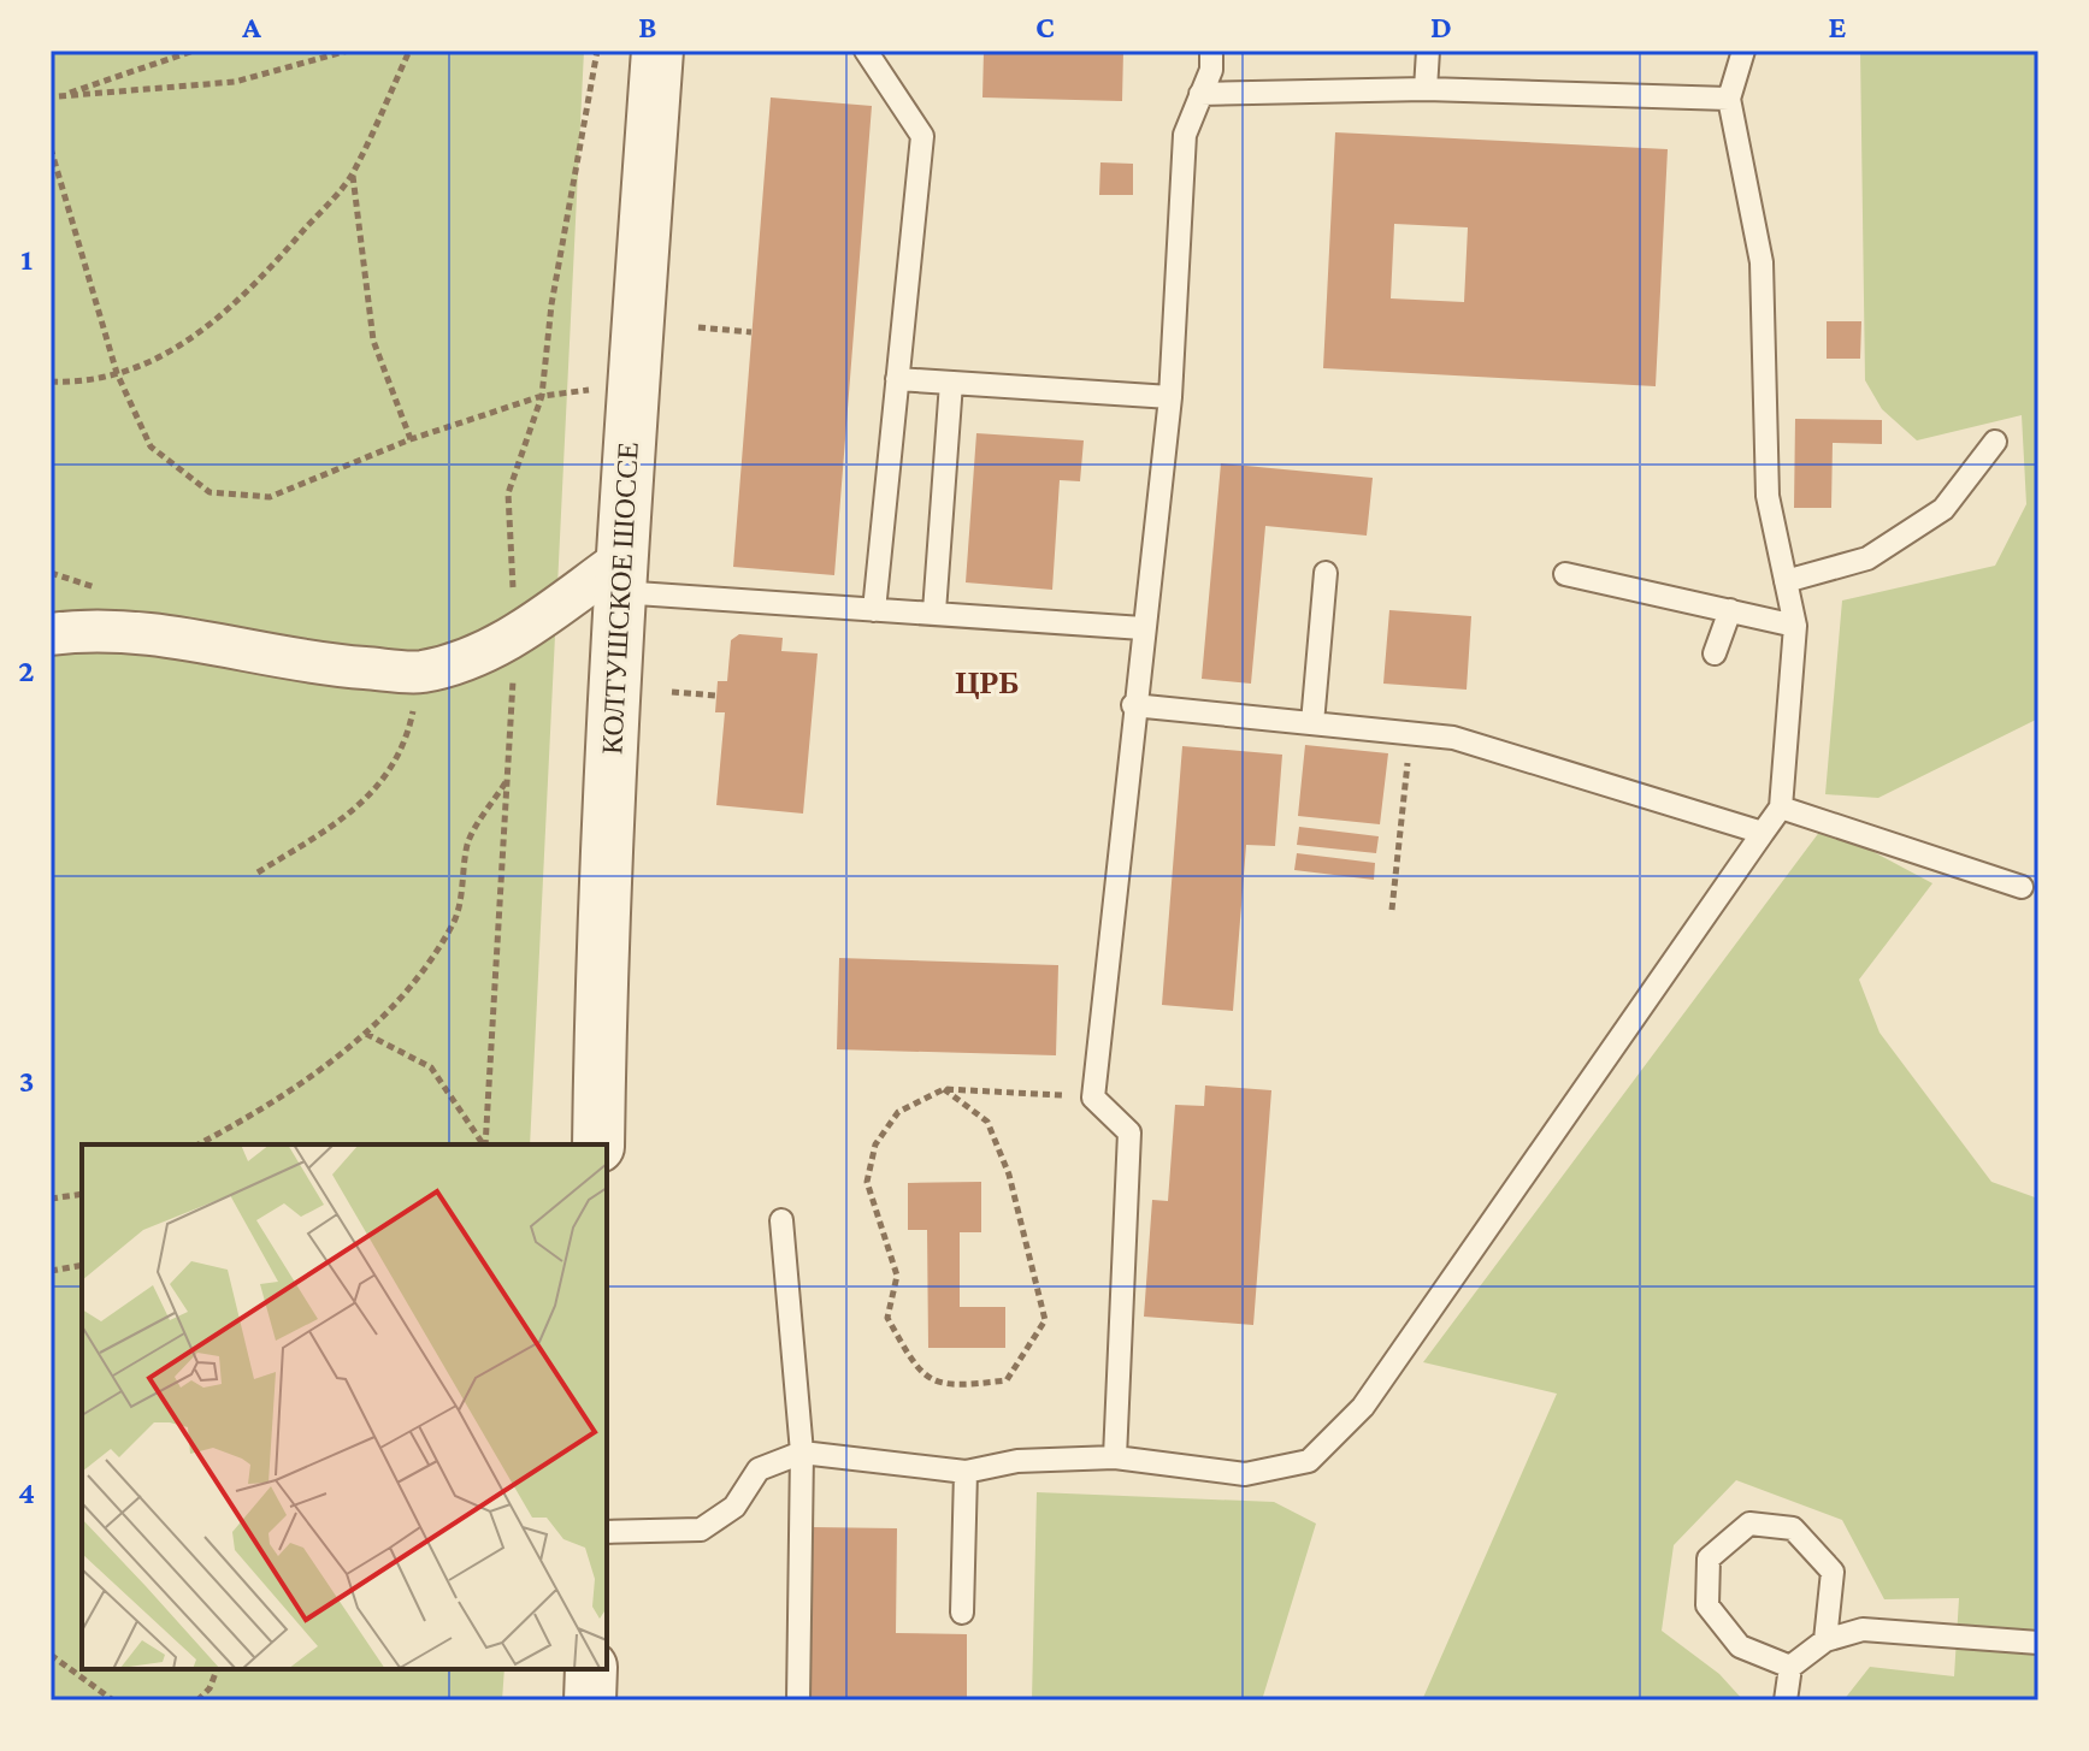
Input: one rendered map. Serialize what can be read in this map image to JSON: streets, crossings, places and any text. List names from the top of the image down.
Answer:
{
  "streets": {
    "street": ["КОЛТУШСКОЕ ШОССЕ"]
  },
  "districts": ["ЦРБ"],
  "grid": {
    "columns": [
      "A",
      "B",
      "C",
      "D",
      "E"
    ],
    "rows": [
      "1",
      "2",
      "3",
      "4"
    ]
  }
}
